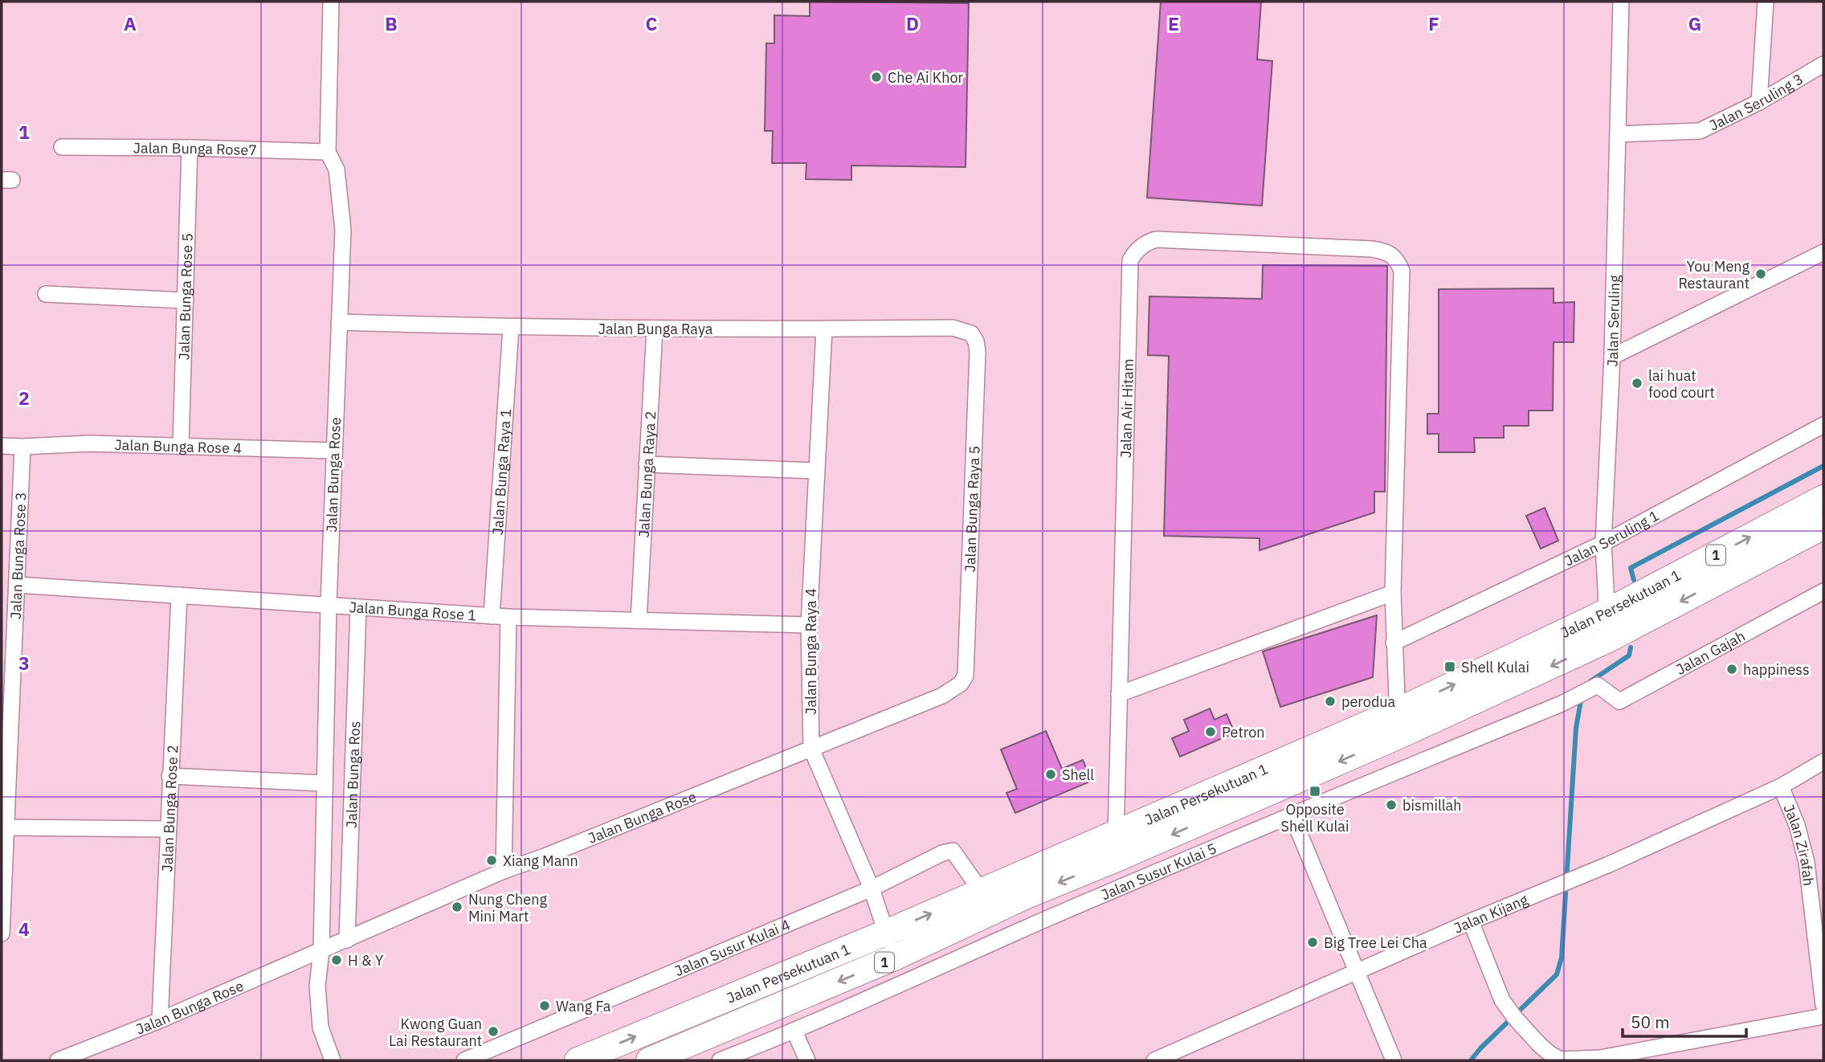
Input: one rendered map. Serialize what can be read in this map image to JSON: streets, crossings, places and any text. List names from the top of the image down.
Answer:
{
  "streets": {
    "highway": ["1", "Jalan Persekutuan 1"],
    "street": [
      "Jalan Seruling 3",
      "Jalan Bunga Rose7",
      "Jalan Bunga Rose 5",
      "Jalan Seruling",
      "Jalan Bunga Raya",
      "Jalan Air Hitam",
      "Jalan Bunga Rose 4",
      "Jalan Bunga Raya 1",
      "Jalan Bunga Rose",
      "Jalan Bunga Raya 2",
      "Jalan Bunga Raya 5",
      "Jalan Seruling 1",
      "Jalan Bunga Rose 3",
      "Jalan Bunga Rose 1",
      "Jalan Bunga Raya 4",
      "Jalan Gajah",
      "Jalan Bunga Ros",
      "Jalan Bunga Rose 2",
      "Jalan Zirafah",
      "Jalan Susur Kulai 5",
      "Jalan Kijang",
      "Jalan Susur Kulai 4"
    ]
  },
  "crossings": [
    ["Jalan Seruling 3", "Jalan Seruling"],
    ["Jalan Bunga Rose7", "Jalan Bunga Rose 5"],
    ["Jalan Bunga Rose7", "Jalan Bunga Rose"],
    ["Jalan Bunga Rose 5", "Jalan Bunga Rose 4"],
    ["Jalan Seruling", "Jalan Seruling 1"],
    ["Jalan Seruling", "Jalan Persekutuan 1"],
    ["Jalan Bunga Raya", "Jalan Bunga Raya 1"],
    ["Jalan Bunga Raya", "Jalan Bunga Rose"],
    ["Jalan Bunga Raya", "Jalan Bunga Raya 2"],
    ["Jalan Bunga Raya", "Jalan Bunga Raya 5"],
    ["Jalan Bunga Raya", "Jalan Bunga Raya 4"],
    ["Jalan Air Hitam", "Jalan Persekutuan 1"],
    ["Jalan Bunga Rose 4", "Jalan Bunga Rose"],
    ["Jalan Bunga Rose 4", "Jalan Bunga Rose 3"],
    ["Jalan Bunga Raya 1", "Jalan Bunga Rose 1"],
    ["Jalan Bunga Rose", "Jalan Bunga Raya 5"],
    ["Jalan Bunga Rose", "Jalan Bunga Rose 1"],
    ["Jalan Bunga Rose", "Jalan Bunga Raya 4"],
    ["Jalan Bunga Rose", "Jalan Bunga Ros"],
    ["Jalan Bunga Rose", "Jalan Bunga Rose 2"],
    ["Jalan Bunga Raya 2", "Jalan Bunga Rose 1"],
    ["Jalan Bunga Rose 3", "Jalan Bunga Rose 1"],
    ["Jalan Persekutuan 1", "Jalan Bunga Raya 4"],
    ["Jalan Persekutuan 1", "Jalan Susur Kulai 4"],
    ["Jalan Bunga Rose 1", "Jalan Bunga Raya 4"],
    ["Jalan Bunga Rose 1", "Jalan Bunga Ros"],
    ["Jalan Bunga Rose 1", "Jalan Bunga Rose 2"],
    ["Jalan Bunga Raya 4", "Jalan Susur Kulai 4"],
    ["Jalan Gajah", "Jalan Susur Kulai 5"],
    ["Jalan Zirafah", "Jalan Kijang"]
  ],
  "places": {
    "other": [
      "Che Ai Khor",
      "You Meng Restaurant",
      "lai huat food court",
      "happiness",
      "perodua",
      "Petron",
      "Shell",
      "bismillah",
      "Xiang Mann",
      "Nung Cheng Mini Mart",
      "Big Tree Lei Cha",
      "H & Y",
      "Wang Fa",
      "Kwong Guan Lai Restaurant"
    ],
    "transit": ["Shell Kulai", "Opposite Shell Kulai"]
  },
  "scale_bar": "50 m",
  "grid": {
    "columns": [
      "A",
      "B",
      "C",
      "D",
      "E",
      "F",
      "G"
    ],
    "rows": [
      "1",
      "2",
      "3",
      "4"
    ]
  }
}
